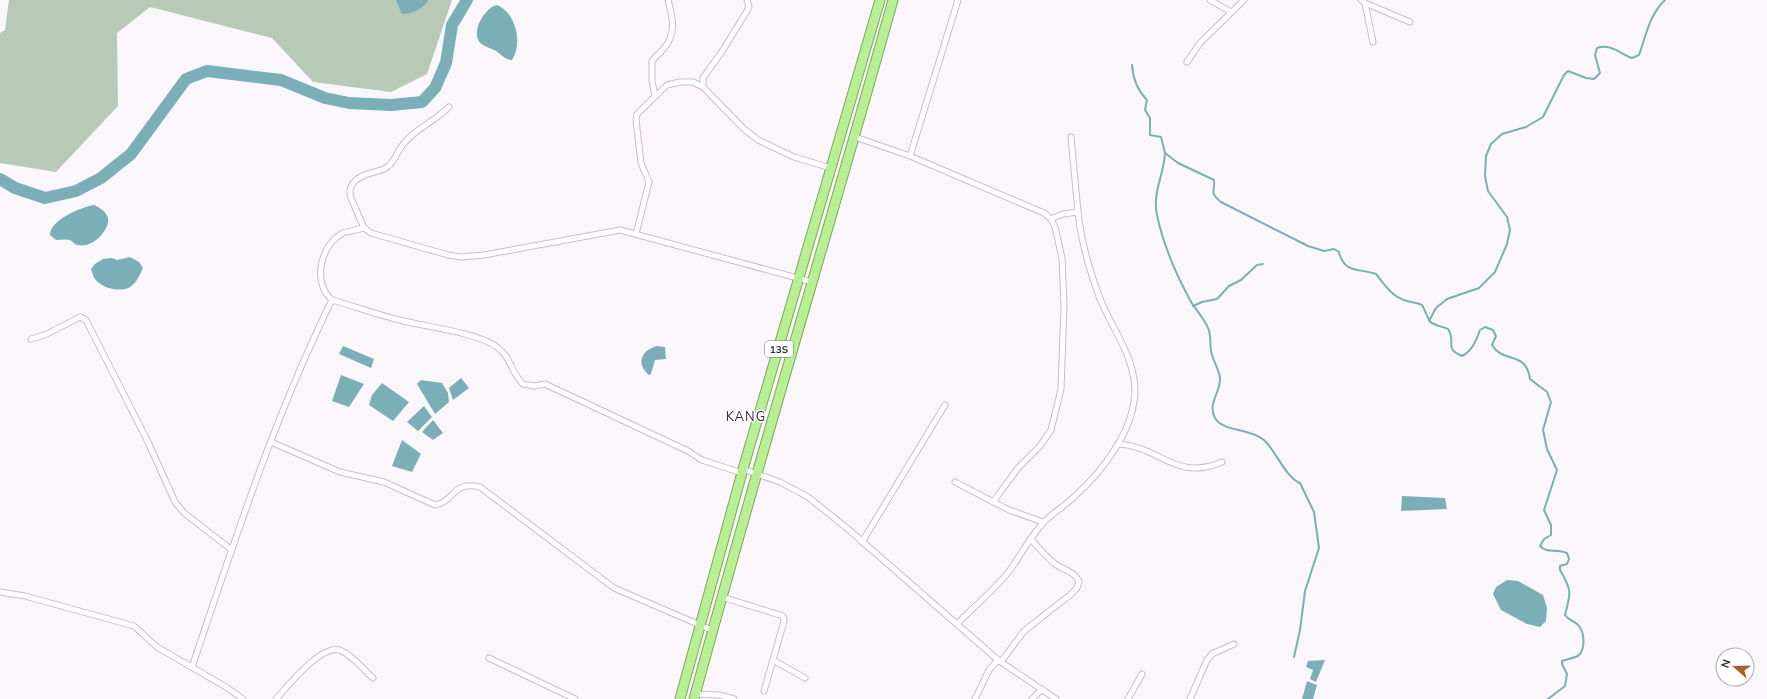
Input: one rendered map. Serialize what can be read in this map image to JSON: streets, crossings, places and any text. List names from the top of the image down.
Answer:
{
  "streets": {
    "highway": ["13S"]
  },
  "districts": ["KANG"],
  "north": "left"
}
